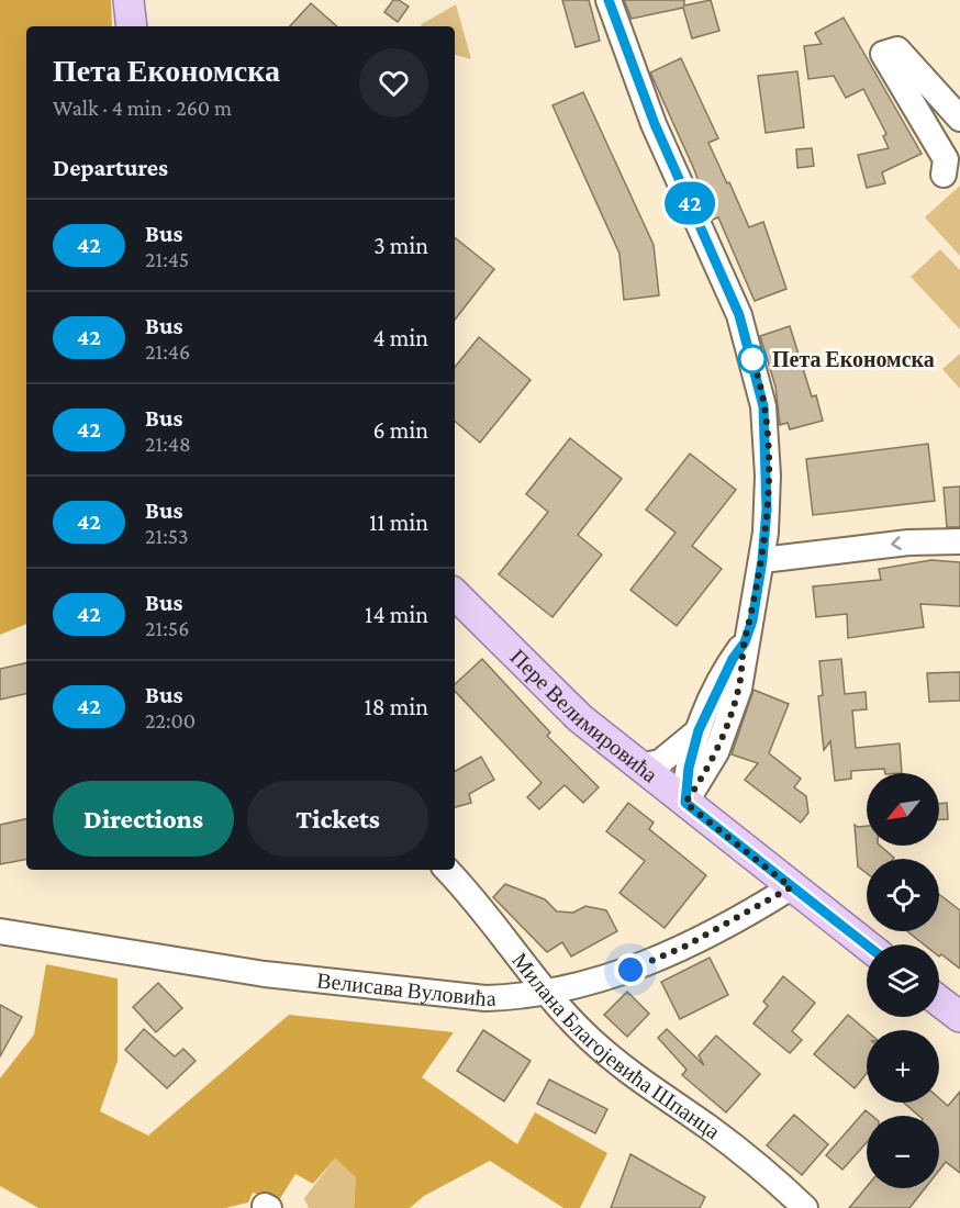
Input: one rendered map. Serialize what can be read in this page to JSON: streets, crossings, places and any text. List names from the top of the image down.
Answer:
{
  "streets": {
    "main road": ["Пере Велимировића"],
    "street": ["Велисава Вуловића", "Милана Благојевића Шпанца"]
  },
  "crossings": [
    ["Пере Велимировића", "Велисава Вуловића"],
    ["Велисава Вуловића", "Милана Благојевића Шпанца"]
  ],
  "places": ["Пета Економска"],
  "lines": ["bus line 42"],
  "north": "bottom left",
  "page": {
    "on_map": "42",
    "heading": [
      ["Пета Економска", "Walk · 4 min · 260 m"],
      "Departures"
    ],
    "list": [
      {
        "mark": "42",
        "name": "Bus",
        "note": "21:45",
        "value": "3 min"
      },
      {
        "mark": "42",
        "name": "Bus",
        "note": "21:46",
        "value": "4 min"
      },
      {
        "mark": "42",
        "name": "Bus",
        "note": "21:48",
        "value": "6 min"
      },
      {
        "mark": "42",
        "name": "Bus",
        "note": "21:53",
        "value": "11 min"
      },
      {
        "mark": "42",
        "name": "Bus",
        "note": "21:56",
        "value": "14 min"
      },
      {
        "mark": "42",
        "name": "Bus",
        "note": "22:00",
        "value": "18 min"
      }
    ],
    "buttons": ["Directions", "Tickets"],
    "map_buttons": ["+", "−"]
  }
}
